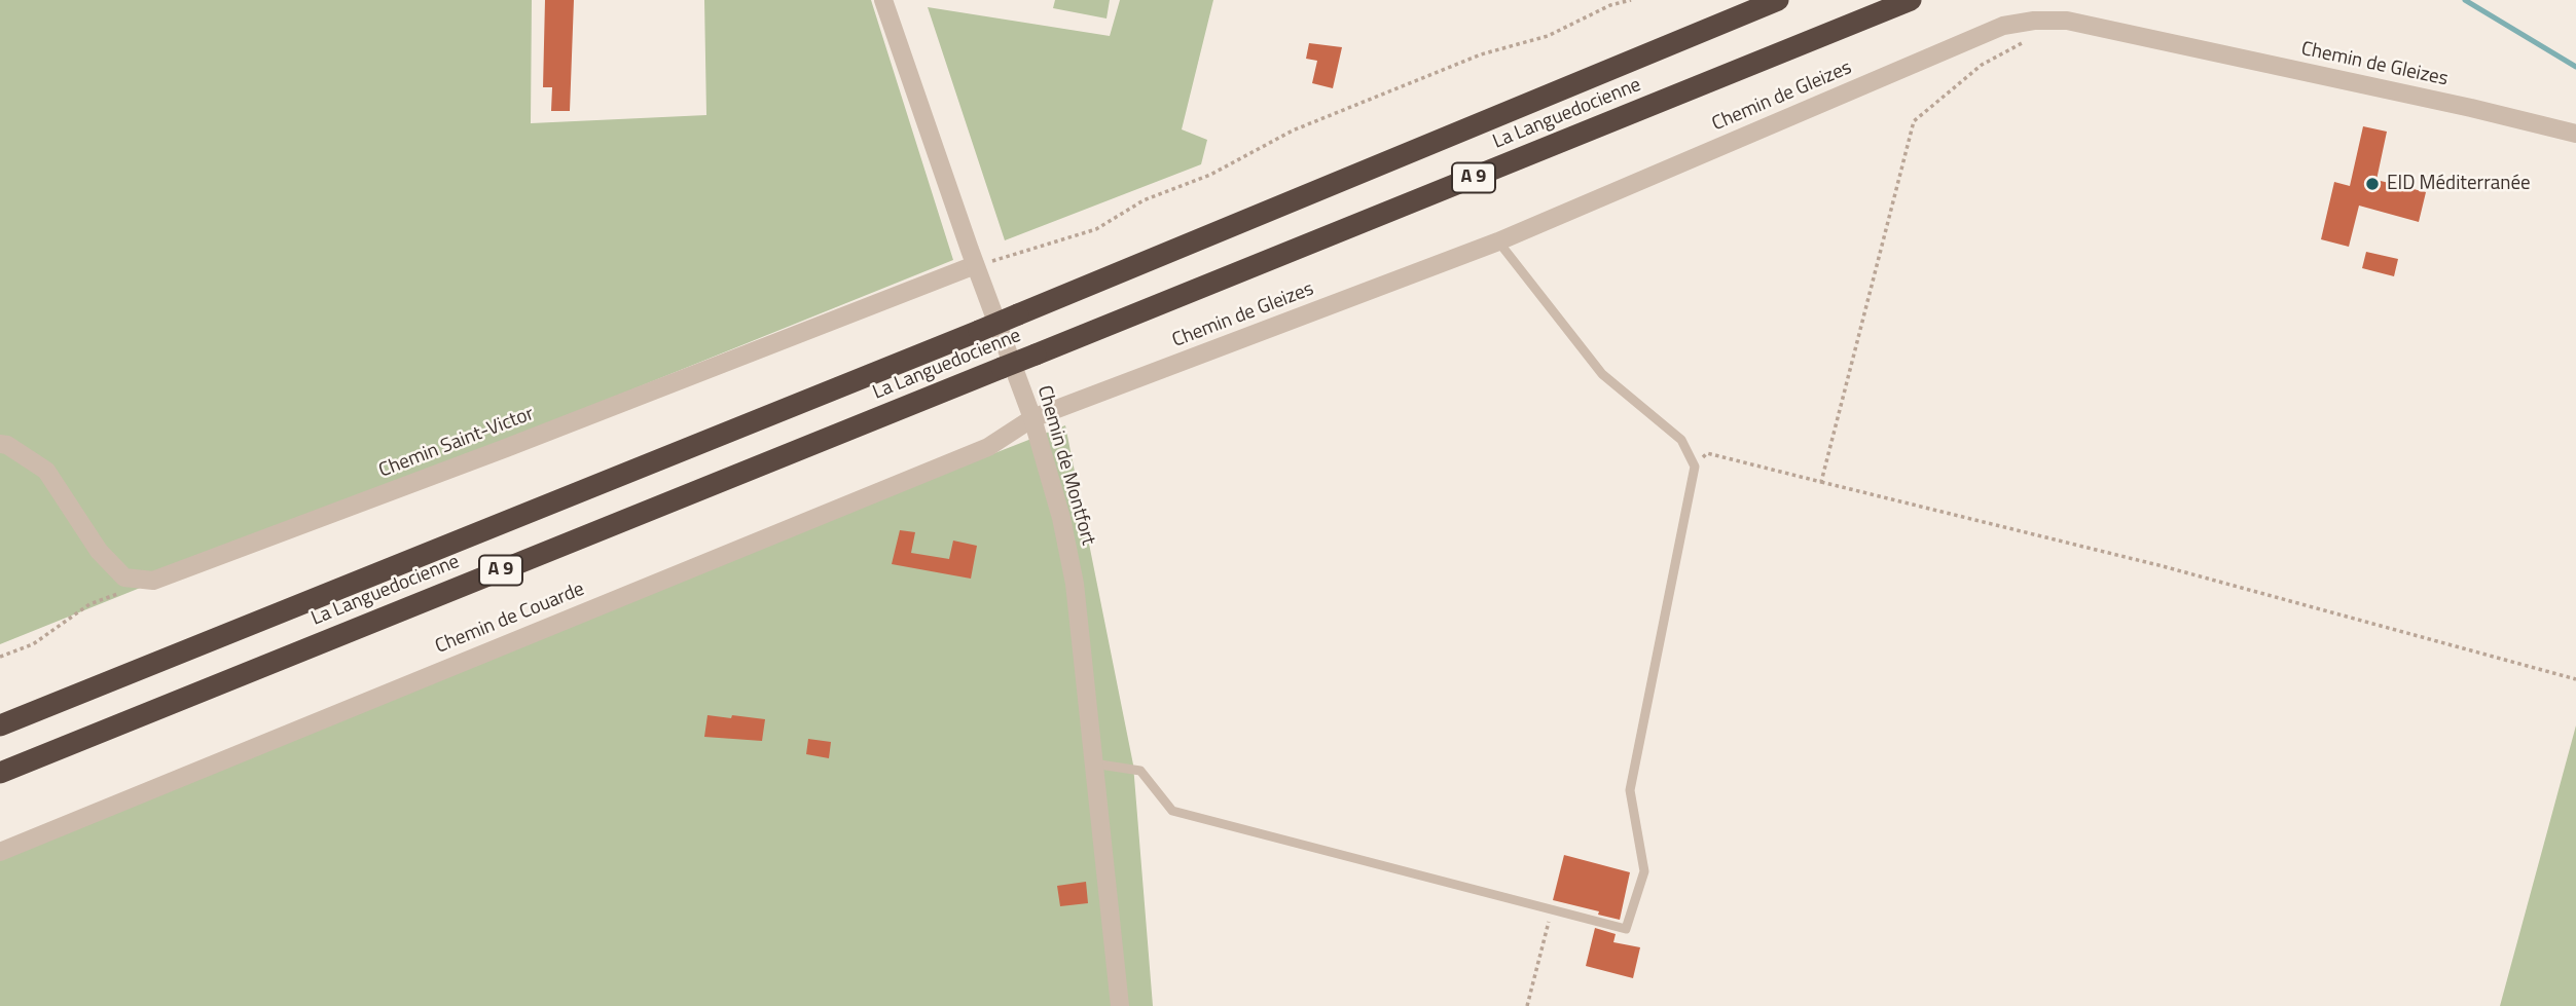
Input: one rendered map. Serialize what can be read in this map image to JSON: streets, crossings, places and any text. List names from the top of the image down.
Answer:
{
  "streets": {
    "highway": ["La Languedocienne", "A 9"],
    "street": [
      "Chemin de Gleizes",
      "Chemin Saint-Victor",
      "Chemin de Montfort",
      "Chemin de Couarde"
    ]
  },
  "crossings": [
    ["Chemin de Gleizes", "Chemin de Montfort"],
    ["Chemin de Gleizes", "Chemin de Couarde"],
    ["Chemin Saint-Victor", "Chemin de Montfort"],
    ["Chemin de Montfort", "Chemin de Couarde"]
  ],
  "places": ["EID Méditerranée"]
}
